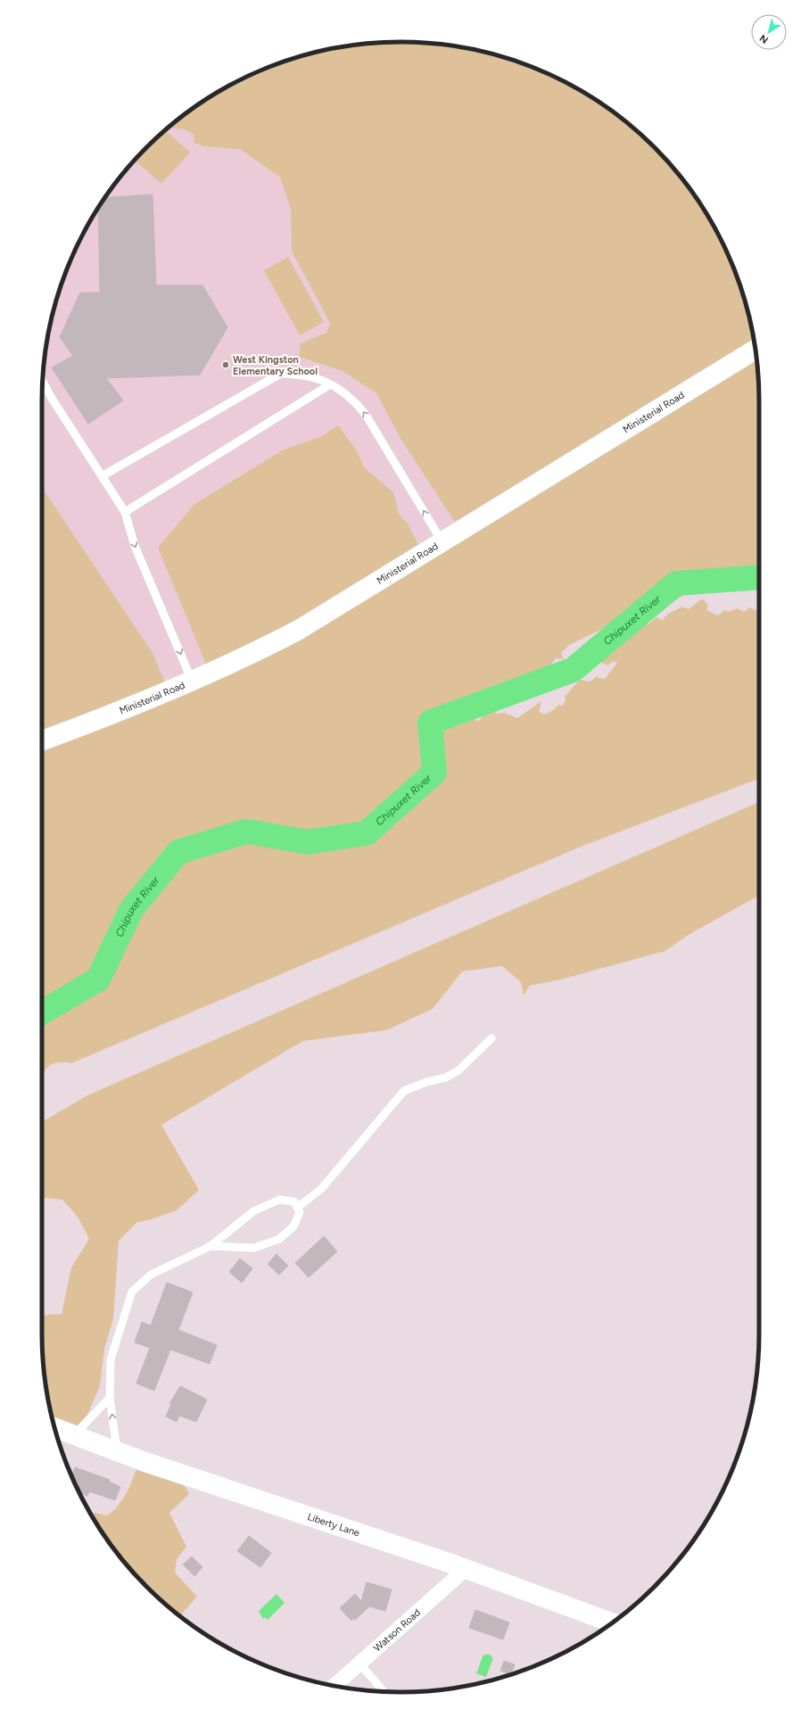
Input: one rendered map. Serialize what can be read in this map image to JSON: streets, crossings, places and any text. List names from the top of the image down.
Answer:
{
  "streets": {
    "main road": ["Ministerial Road", "Liberty Lane"],
    "street": ["Watson Road"]
  },
  "crossings": [
    ["Liberty Lane", "Watson Road"]
  ],
  "water": ["Chipuxet River"],
  "places": ["West Kingston Elementary School"],
  "north": "bottom left"
}
